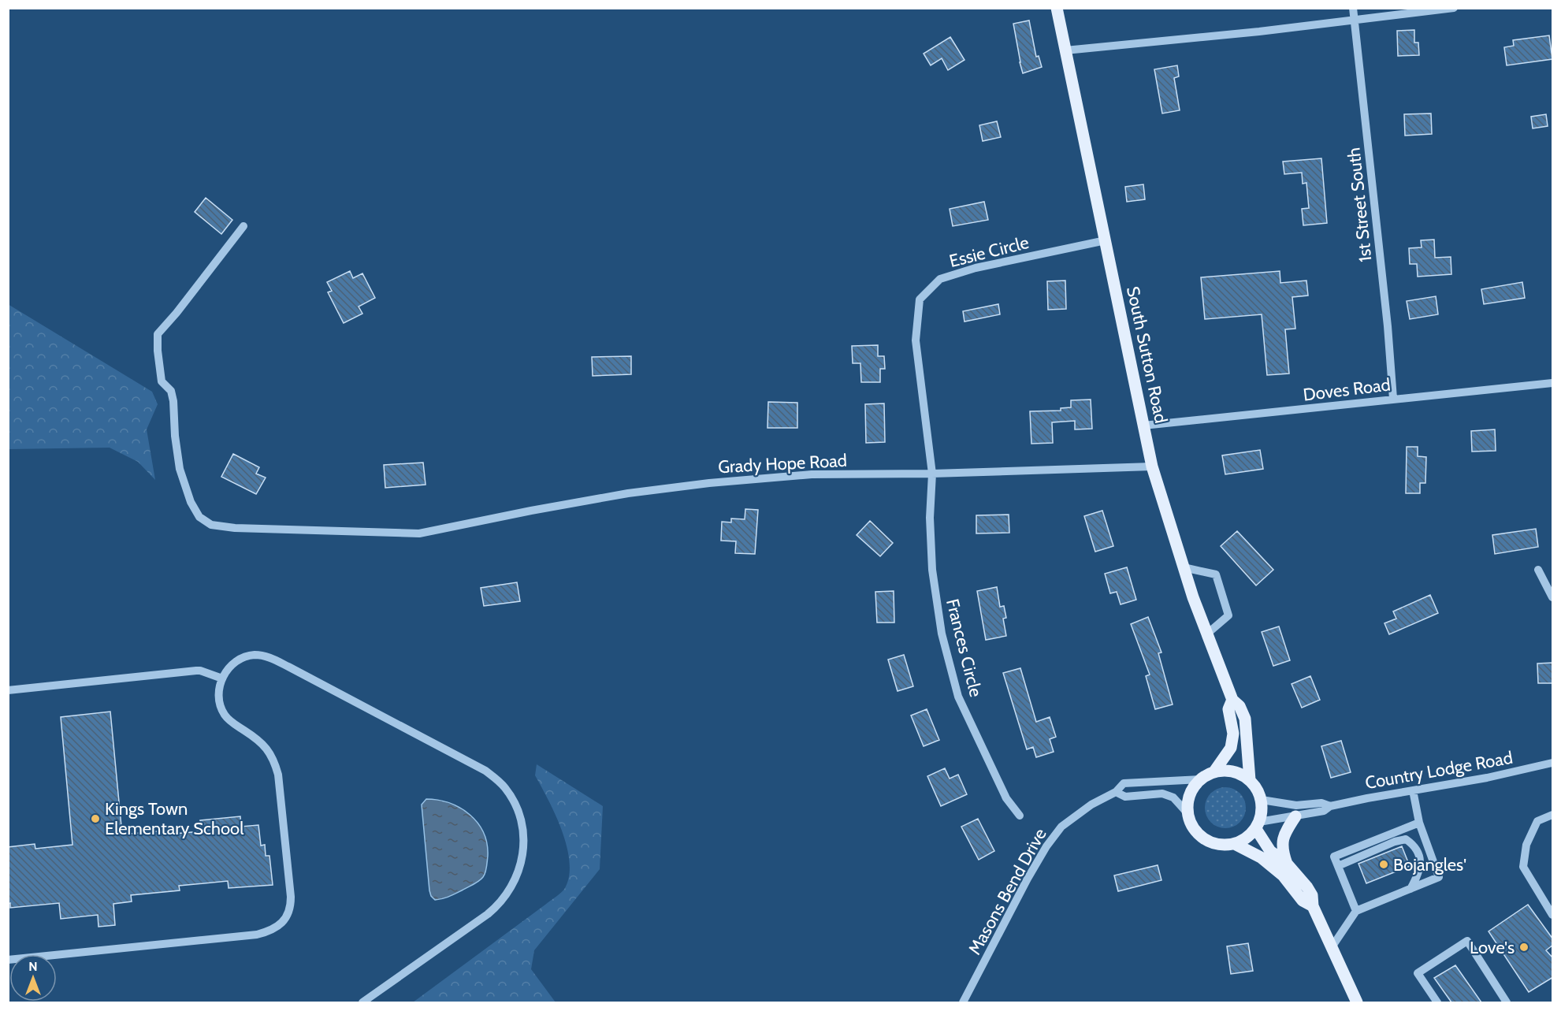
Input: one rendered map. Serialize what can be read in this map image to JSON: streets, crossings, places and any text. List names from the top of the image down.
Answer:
{
  "streets": {
    "main road": ["South Sutton Road"],
    "street": [
      "1st Street South",
      "Essie Circle",
      "Doves Road",
      "Grady Hope Road",
      "Frances Circle",
      "Country Lodge Road",
      "Masons Bend Drive"
    ]
  },
  "crossings": [
    ["1st Street South", "Doves Road"],
    ["Essie Circle", "South Sutton Road"],
    ["Essie Circle", "Grady Hope Road"],
    ["Essie Circle", "Frances Circle"],
    ["South Sutton Road", "Doves Road"],
    ["South Sutton Road", "Grady Hope Road"],
    ["South Sutton Road", "Country Lodge Road"],
    ["South Sutton Road", "Masons Bend Drive"],
    ["Grady Hope Road", "Frances Circle"],
    ["Country Lodge Road", "Masons Bend Drive"]
  ],
  "places": ["Kings Town Elementary School", "Bojangles'", "Love's"],
  "north": "top"
}
